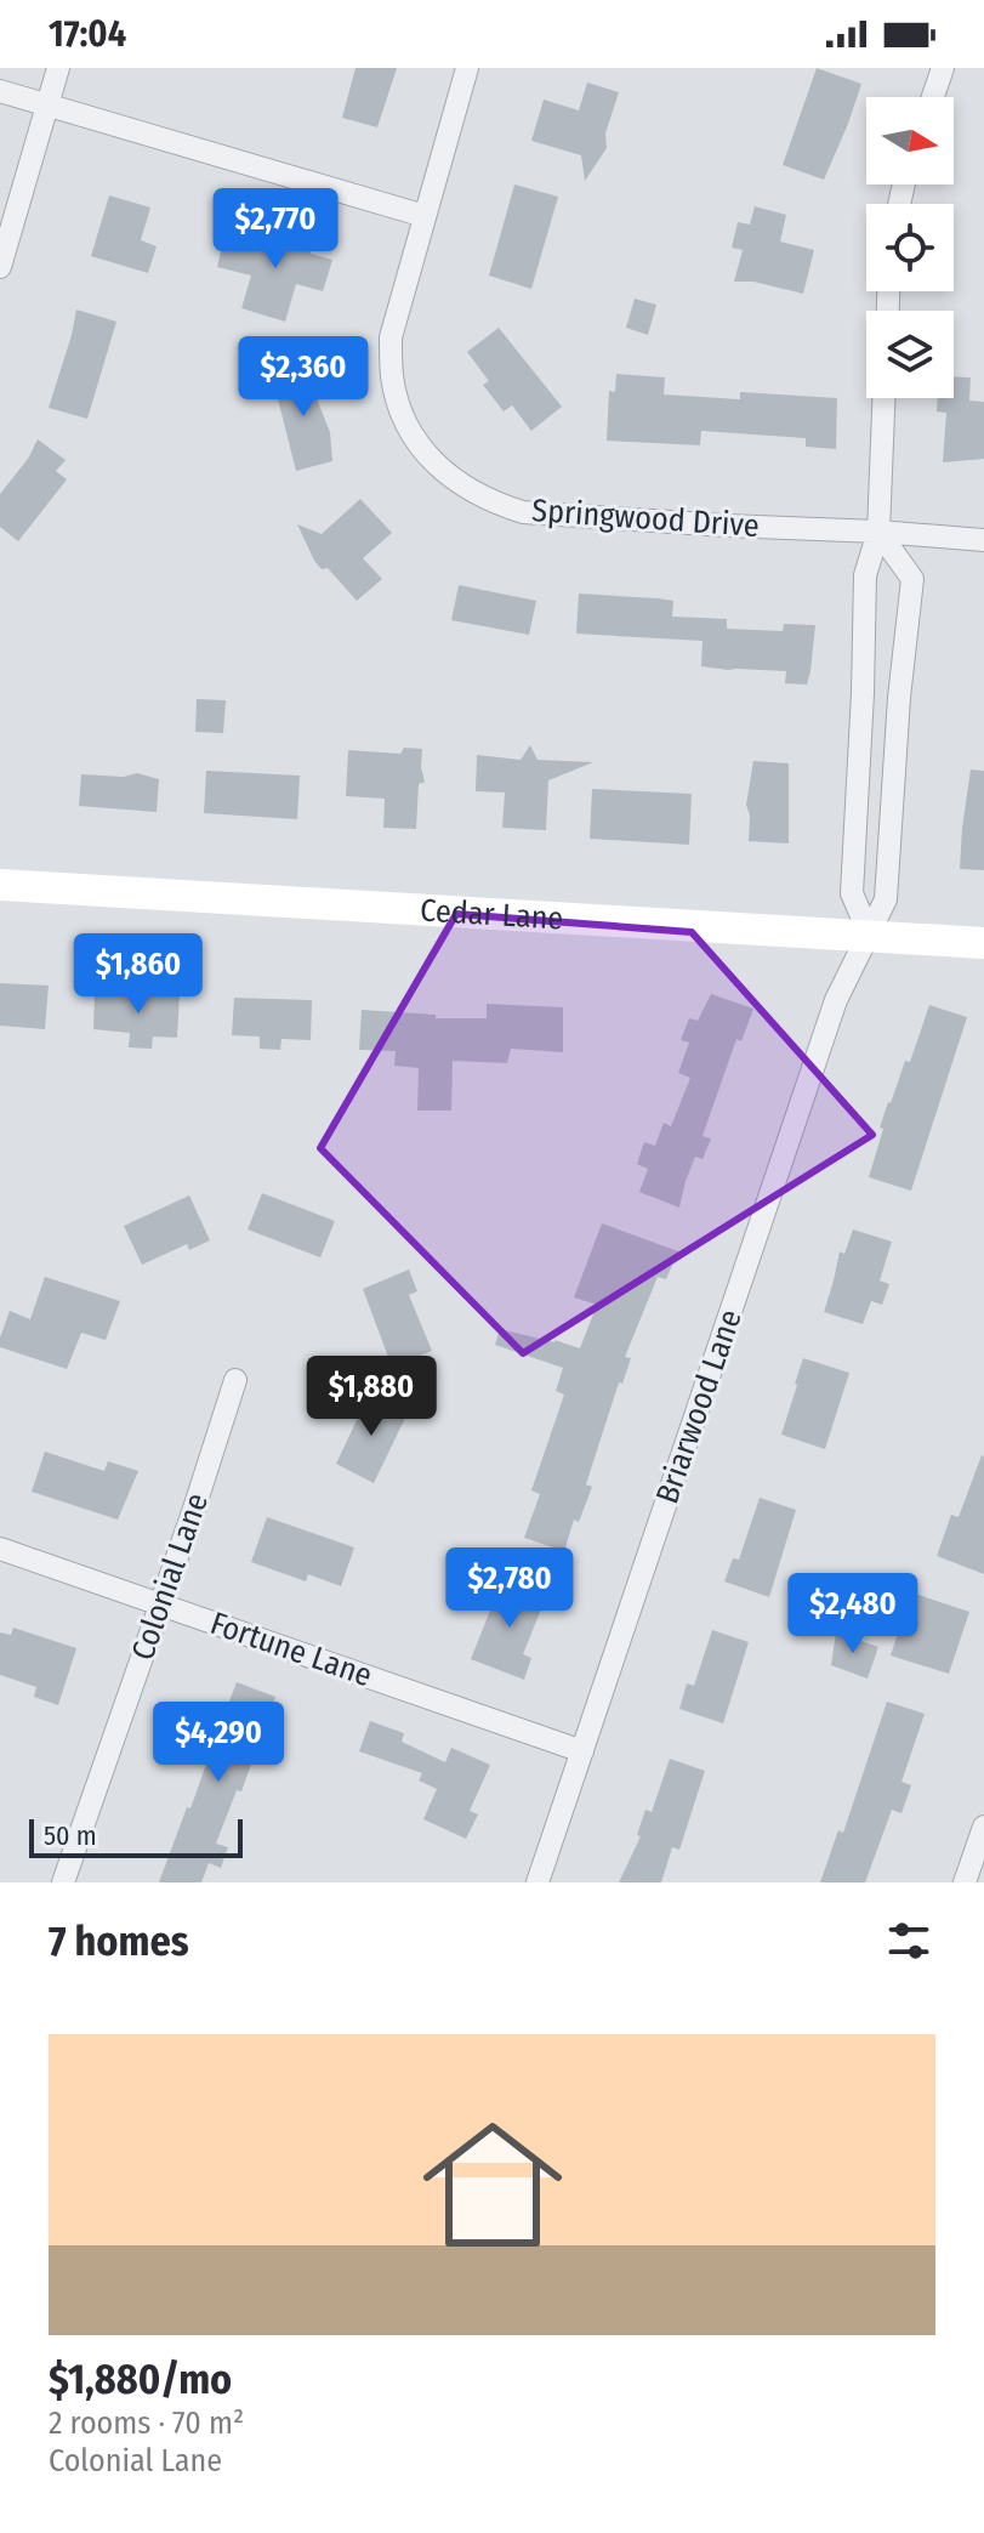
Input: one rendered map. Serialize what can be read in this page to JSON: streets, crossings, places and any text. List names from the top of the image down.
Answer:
{
  "streets": {
    "main road": ["Cedar Lane"],
    "street": [
      "Springwood Drive",
      "Briarwood Lane",
      "Colonial Lane",
      "Fortune Lane"
    ]
  },
  "crossings": [
    ["Springwood Drive", "Briarwood Lane"],
    ["Cedar Lane", "Briarwood Lane"],
    ["Briarwood Lane", "Fortune Lane"],
    ["Colonial Lane", "Fortune Lane"]
  ],
  "scale_bar": "50 m",
  "north": "right",
  "page": {
    "status": "17:04",
    "price": [
      "$2,770",
      "$2,360",
      "$1,860",
      "$1,880",
      "$2,780",
      "$2,480",
      "$4,290"
    ],
    "scale": "50 m",
    "heading": "7 homes",
    "list": [
      {
        "name": "$1,880/mo",
        "note": "2 rooms · 70 m² · Colonial Lane"
      }
    ]
  }
}
